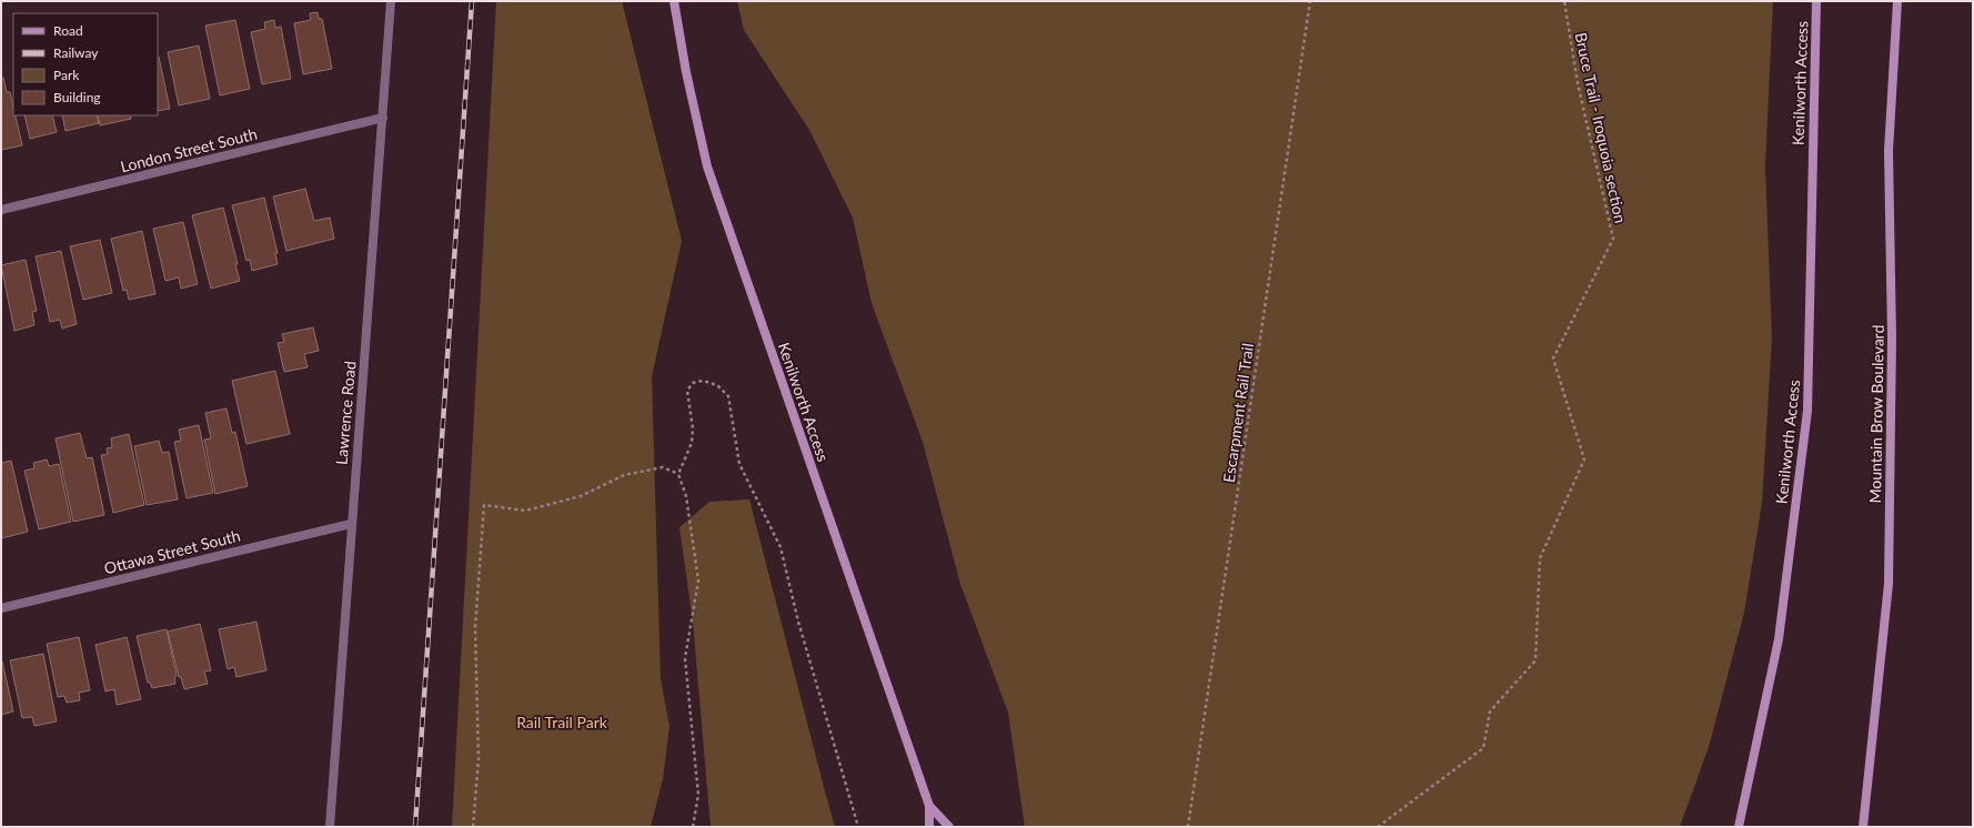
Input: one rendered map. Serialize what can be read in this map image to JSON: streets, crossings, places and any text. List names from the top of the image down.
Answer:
{
  "streets": {
    "main road": ["Kenilworth Access", "Mountain Brow Boulevard"],
    "street": ["London Street South", "Lawrence Road", "Ottawa Street South"],
    "path": ["Bruce Trail - Iroquoia section", "Escarpment Rail Trail"]
  },
  "crossings": [
    ["London Street South", "Lawrence Road"],
    ["Lawrence Road", "Ottawa Street South"]
  ],
  "parks": ["Rail Trail Park"],
  "legend": [
    "Road",
    "Railway",
    "Park",
    "Building"
  ]
}
